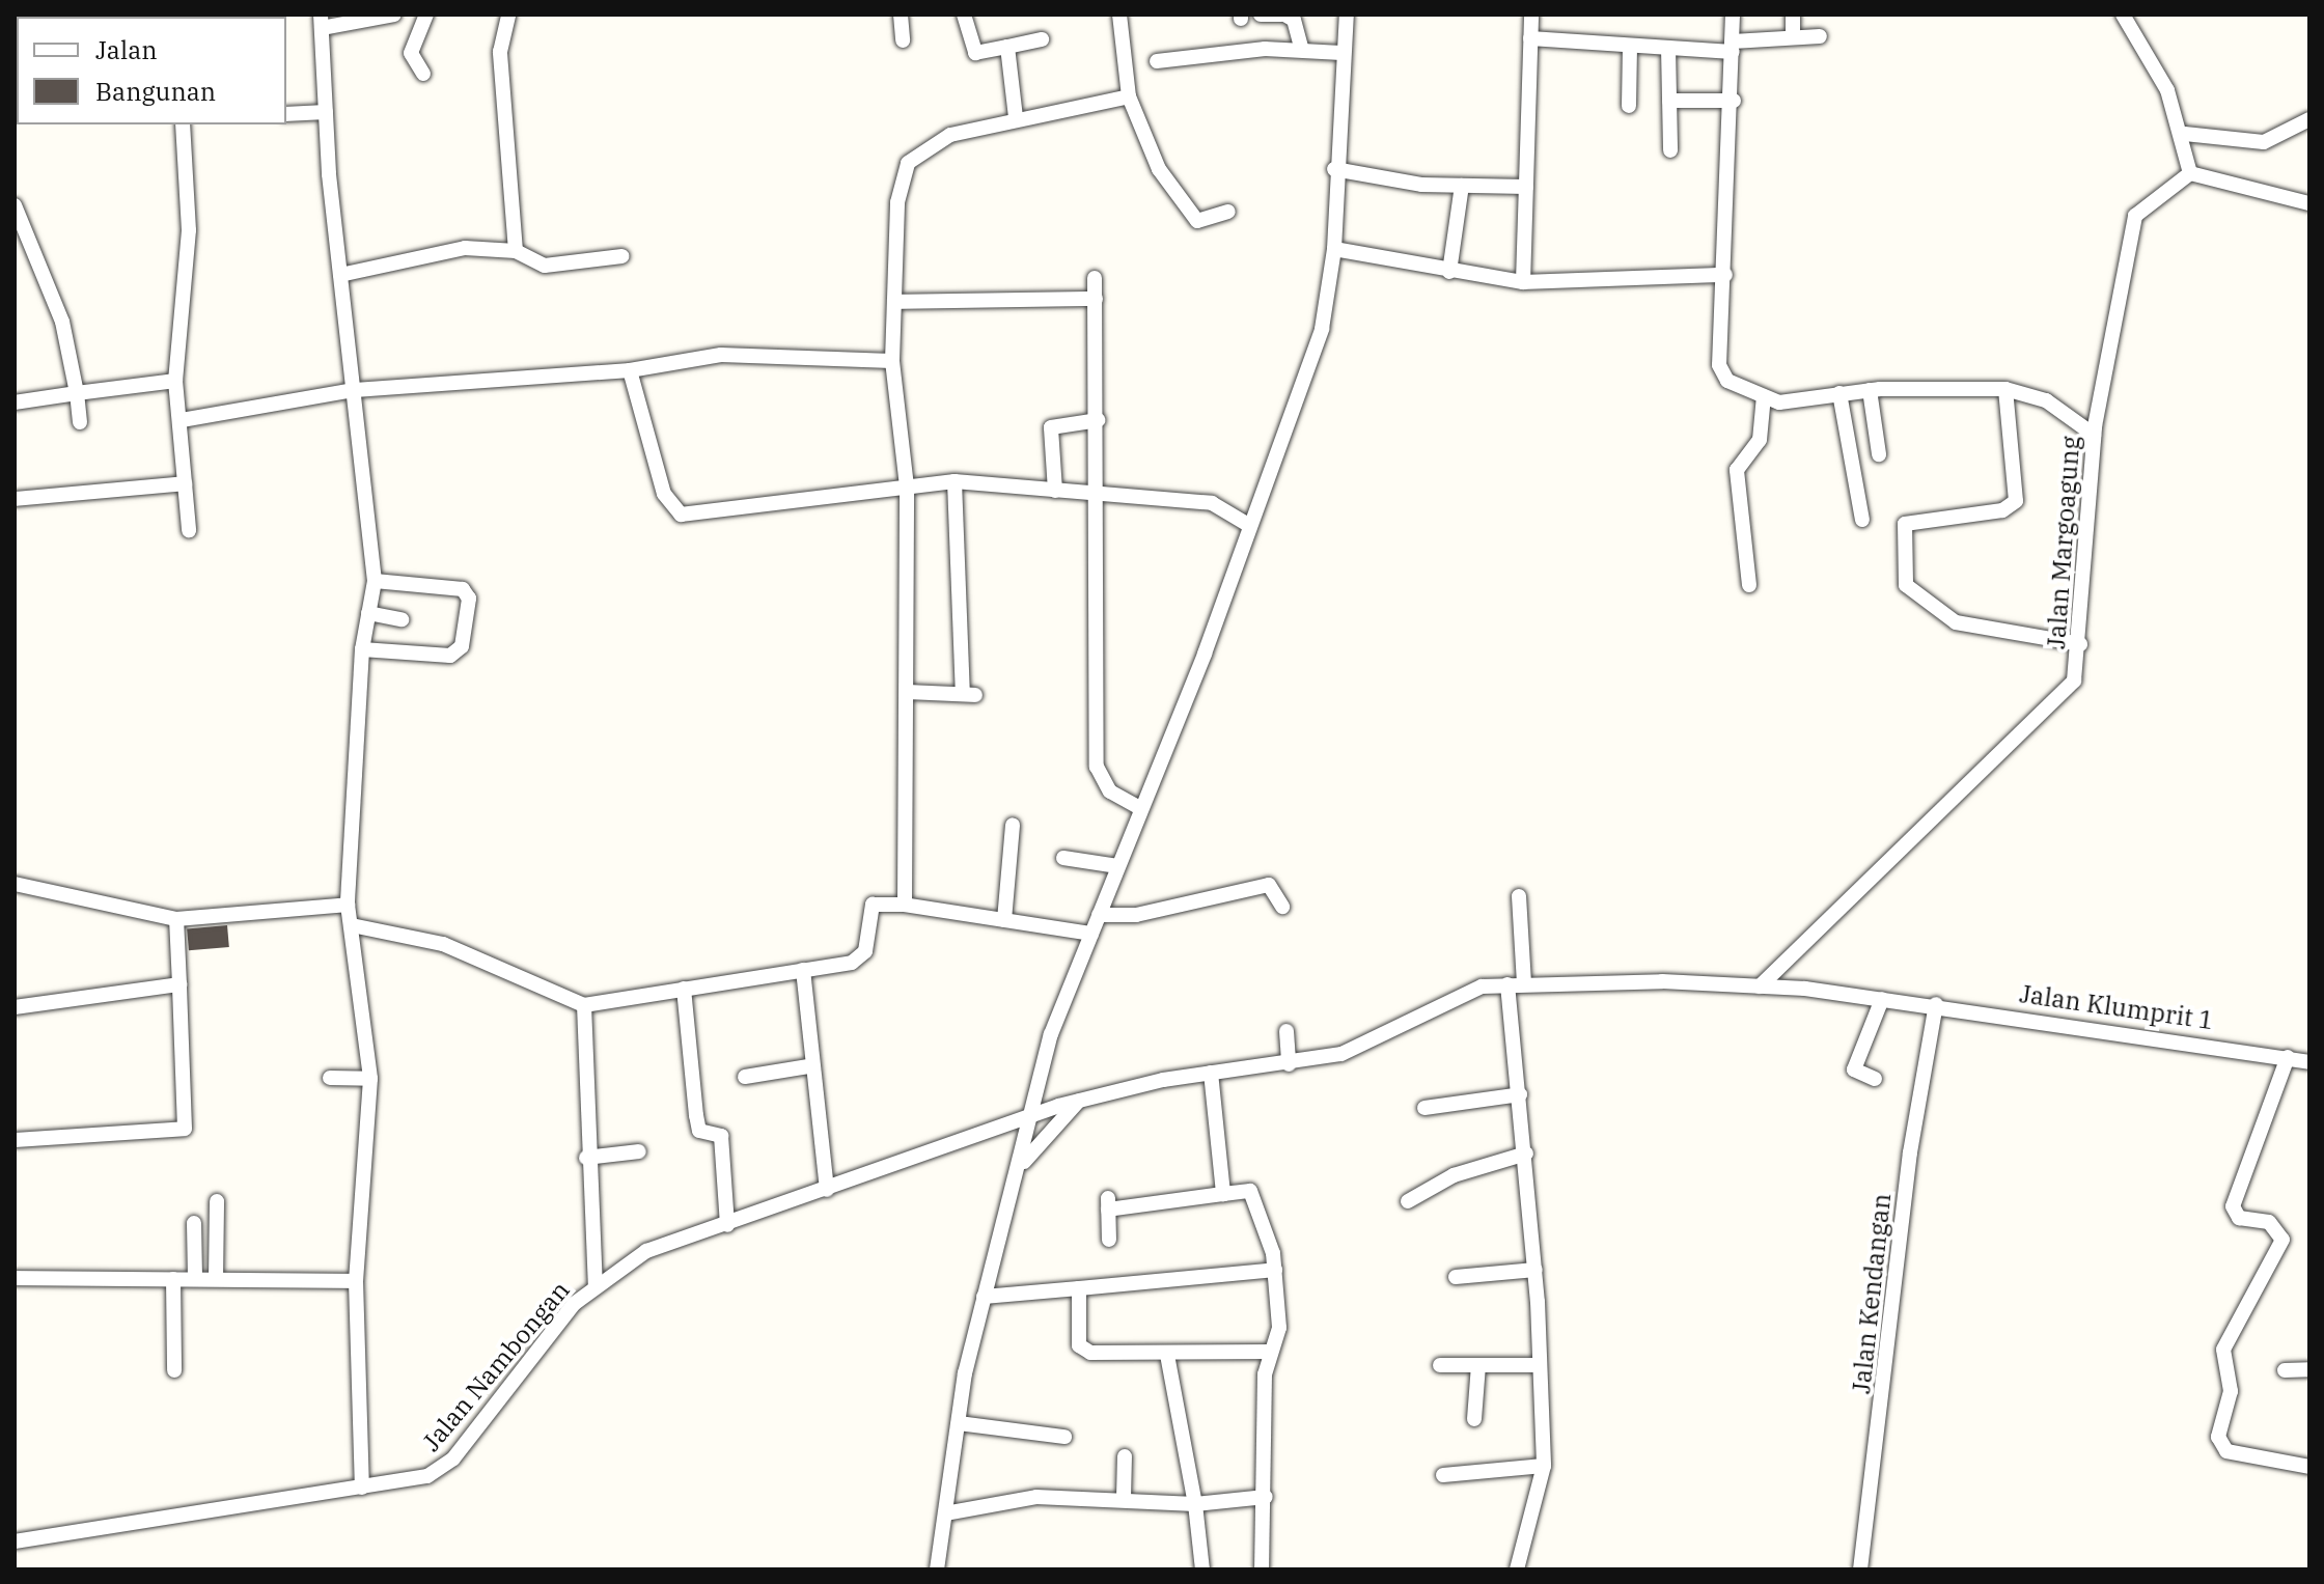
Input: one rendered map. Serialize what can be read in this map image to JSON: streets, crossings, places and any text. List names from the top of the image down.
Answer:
{
  "streets": {
    "street": [
      "Jalan Margoagung",
      "Jalan Klumprit 1",
      "Jalan Kendangan",
      "Jalan Nambongan"
    ]
  },
  "crossings": [
    ["Jalan Margoagung", "Jalan Klumprit 1"],
    ["Jalan Klumprit 1", "Jalan Kendangan"],
    ["Jalan Klumprit 1", "Jalan Nambongan"]
  ],
  "legend": ["Jalan", "Bangunan"]
}
